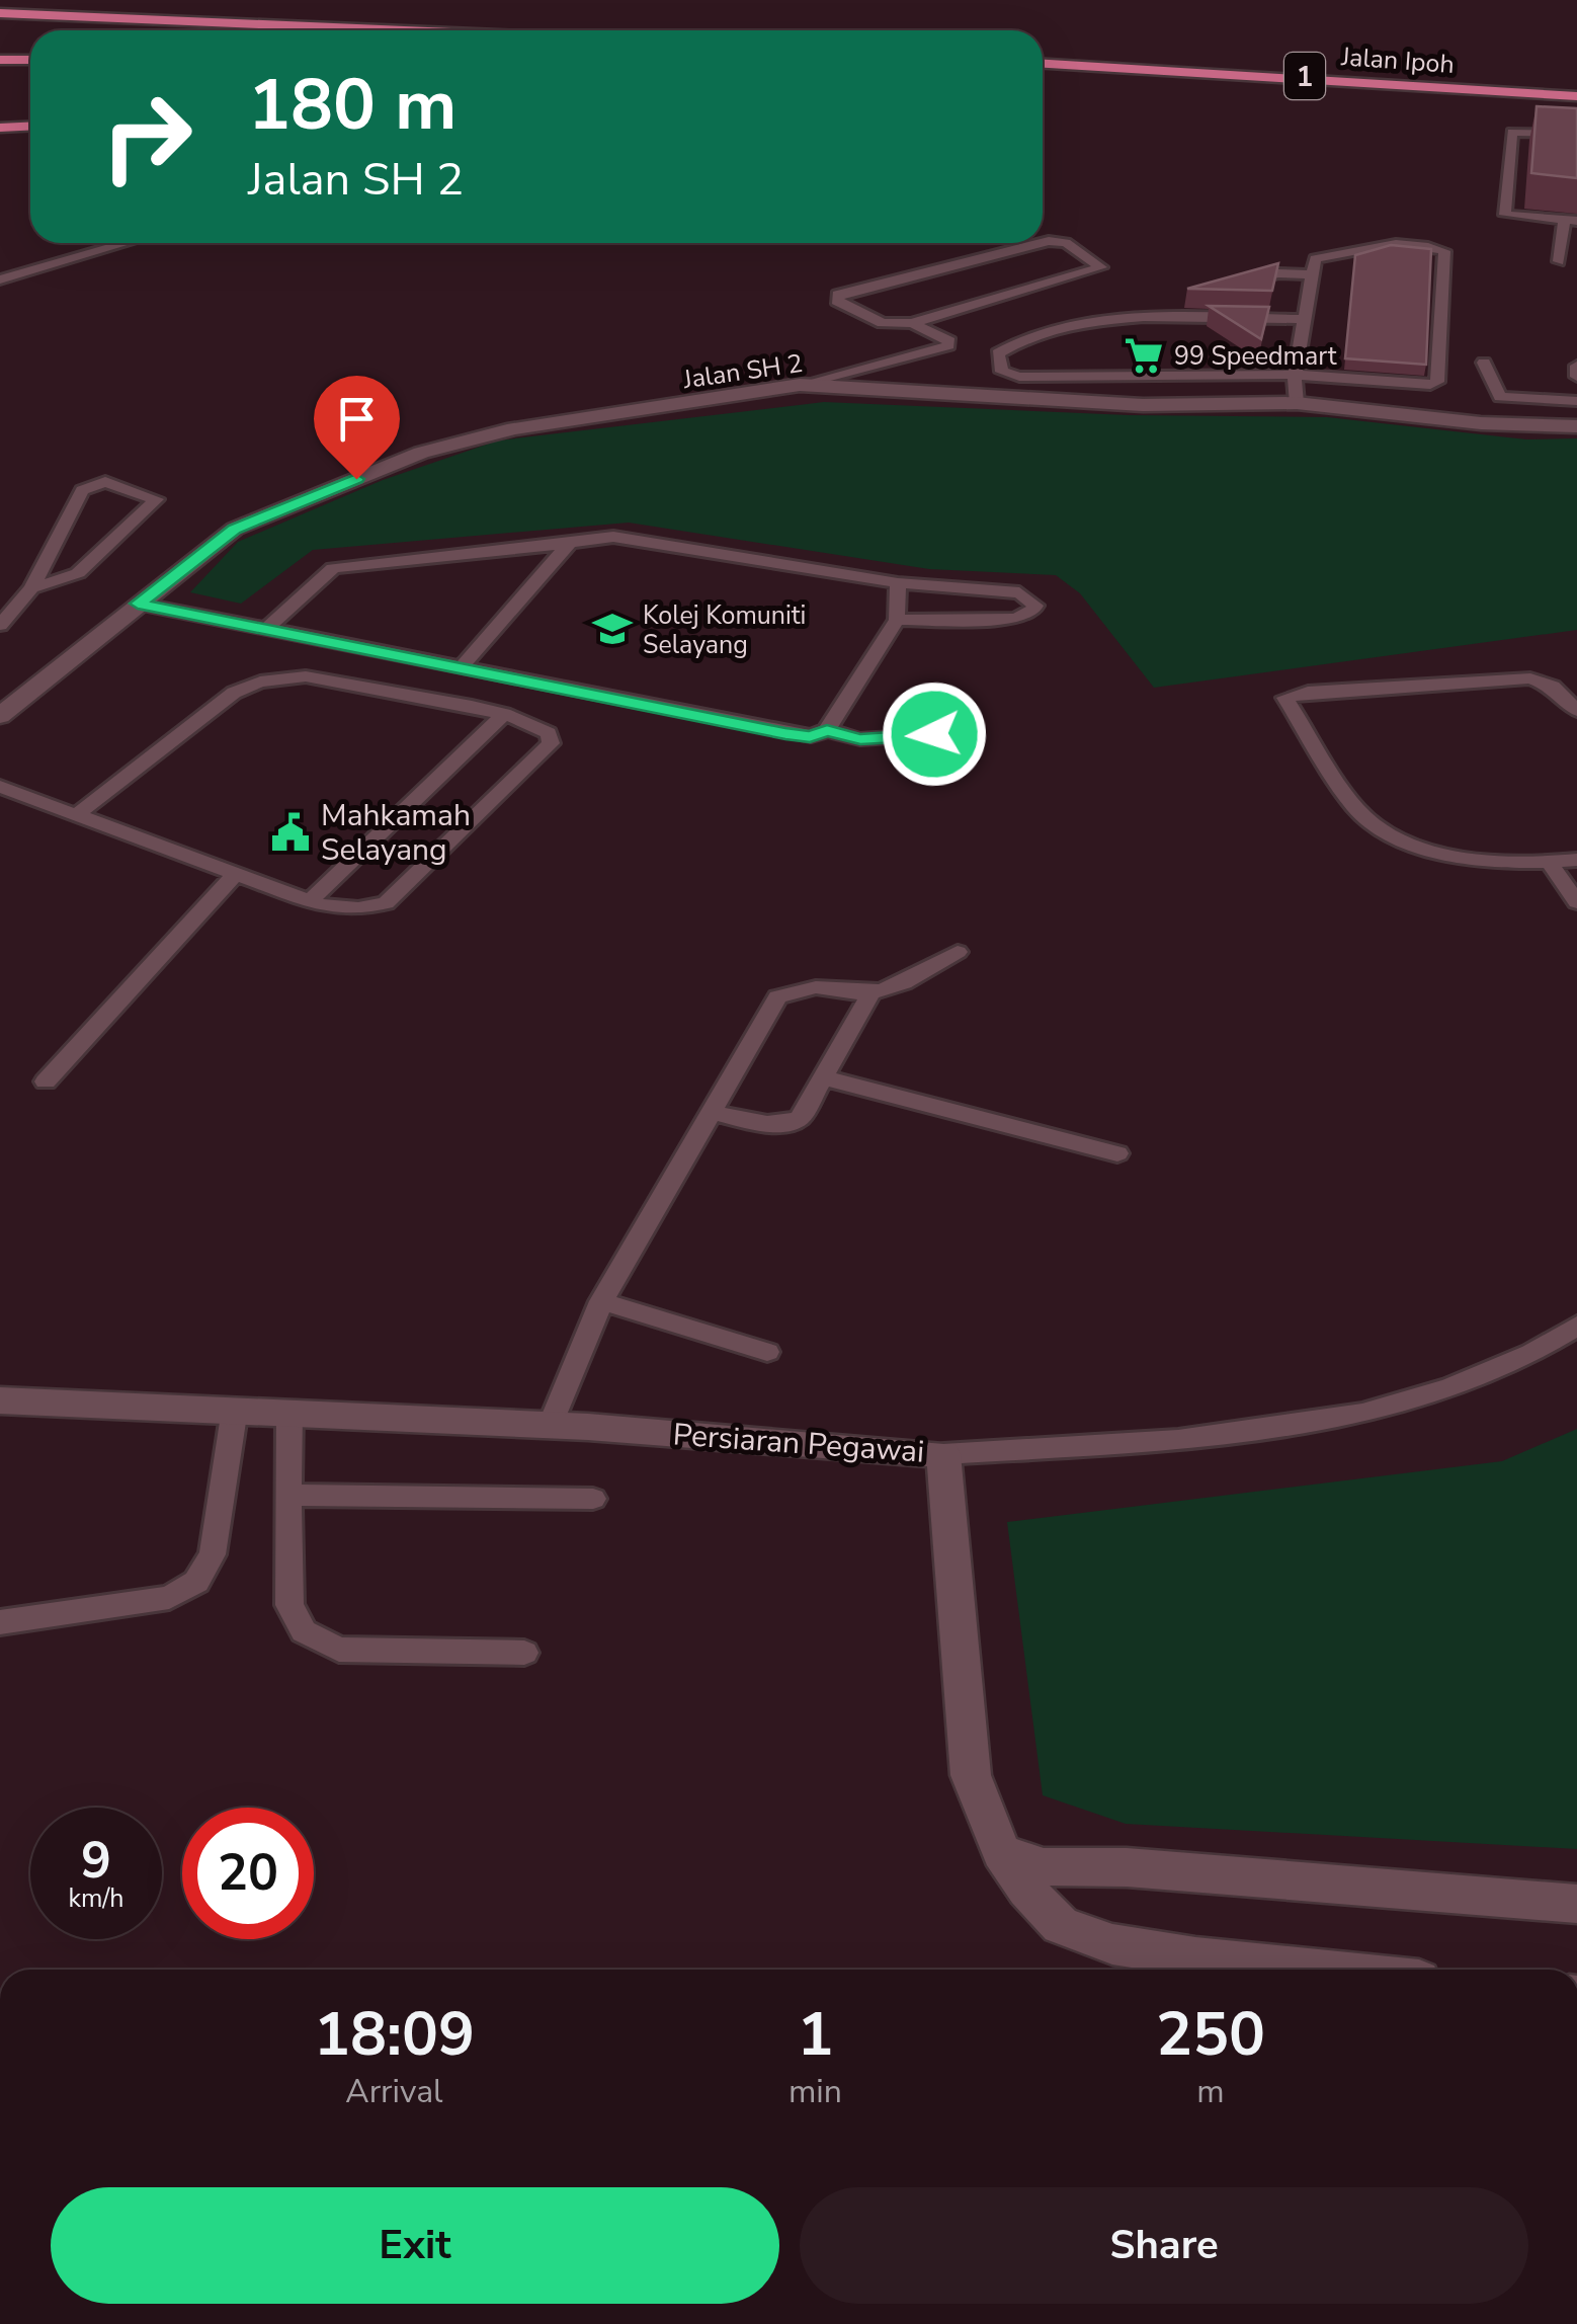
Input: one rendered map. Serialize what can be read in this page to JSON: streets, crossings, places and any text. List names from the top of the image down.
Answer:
{
  "streets": {
    "highway": ["Jalan Ipoh", "1"],
    "street": ["Jalan SH 2", "Persiaran Pegawai"]
  },
  "places": {
    "supermarket": ["99 Speedmart"],
    "school or university": ["Kolej Komuniti Selayang"],
    "public building": ["Mahkamah Selayang"]
  },
  "page": {
    "turn": ["180 m", "Jalan SH 2"],
    "speed": "9 km/h",
    "limit": "20",
    "eta": [
      "18:09",
      "Arrival",
      "1",
      "min",
      "250",
      "m"
    ],
    "buttons": ["Exit", "Share"]
  }
}
